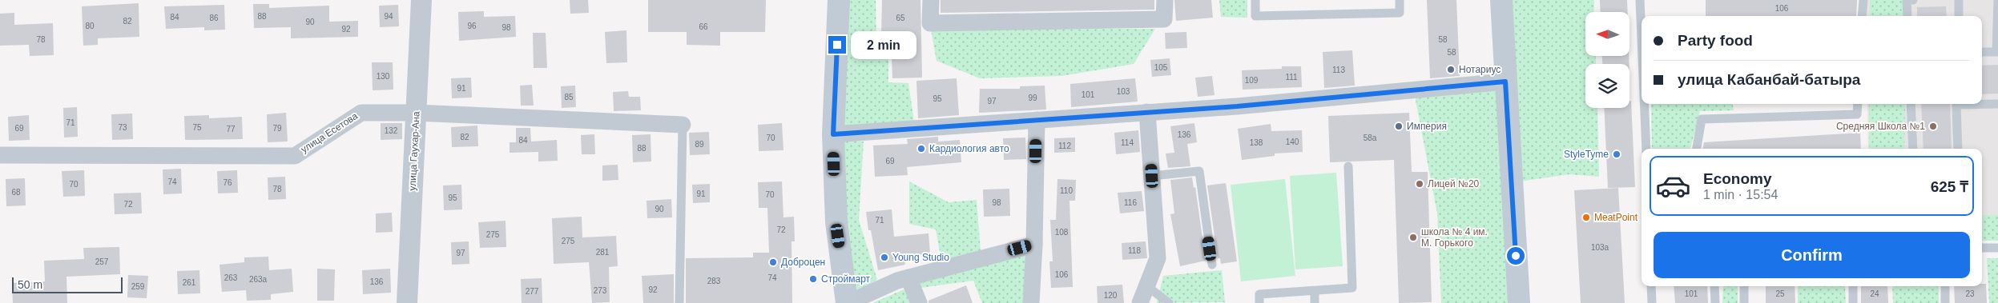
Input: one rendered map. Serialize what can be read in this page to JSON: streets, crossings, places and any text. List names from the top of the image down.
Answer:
{
  "streets": {
    "street": ["улица Есетова", "улица Гаухар-Ана"]
  },
  "crossings": [
    ["улица Есетова", "улица Гаухар-Ана"]
  ],
  "places": [
    "Нотариус",
    "Империя",
    "Средняя Школа №1",
    "Кардиология авто",
    "StyleTyme",
    "Лицей №20",
    "MeatPoint",
    "школа № 4 им. М. Горького",
    "Young Studio",
    "Доброцен",
    "Строймарт"
  ],
  "house_numbers": [
    "106",
    "88",
    "94",
    "84",
    "86",
    "65",
    "82",
    "90",
    "80",
    "96",
    "66",
    "98",
    "92",
    "78",
    "58",
    "58",
    "105",
    "113",
    "130",
    "111",
    "109",
    "91",
    "103",
    "101",
    "85",
    "99",
    "95",
    "97",
    "71",
    "73",
    "75",
    "69",
    "79",
    "77",
    "132",
    "136",
    "82",
    "70",
    "58а",
    "84",
    "140",
    "114",
    "138",
    "89",
    "112",
    "88",
    "69",
    "74",
    "76",
    "70",
    "78",
    "110",
    "68",
    "91",
    "70",
    "95",
    "98",
    "116",
    "72",
    "90",
    "71",
    "72",
    "108",
    "275",
    "275",
    "103а",
    "118",
    "281",
    "97",
    "257",
    "106",
    "263",
    "74",
    "263а",
    "283",
    "136",
    "261",
    "259",
    "92",
    "273",
    "277",
    "101",
    "25",
    "24",
    "23",
    "120"
  ],
  "scale_bar": "50 m",
  "north": "left",
  "page": {
    "banner": ["Party food", "улица Кабанбай-батыра"],
    "bubble": "2 min",
    "list": [
      {
        "name": "Economy",
        "note": "1 min · 15:54",
        "value": "625 ₸"
      }
    ],
    "buttons": "Confirm",
    "scale": "50 m"
  }
}
